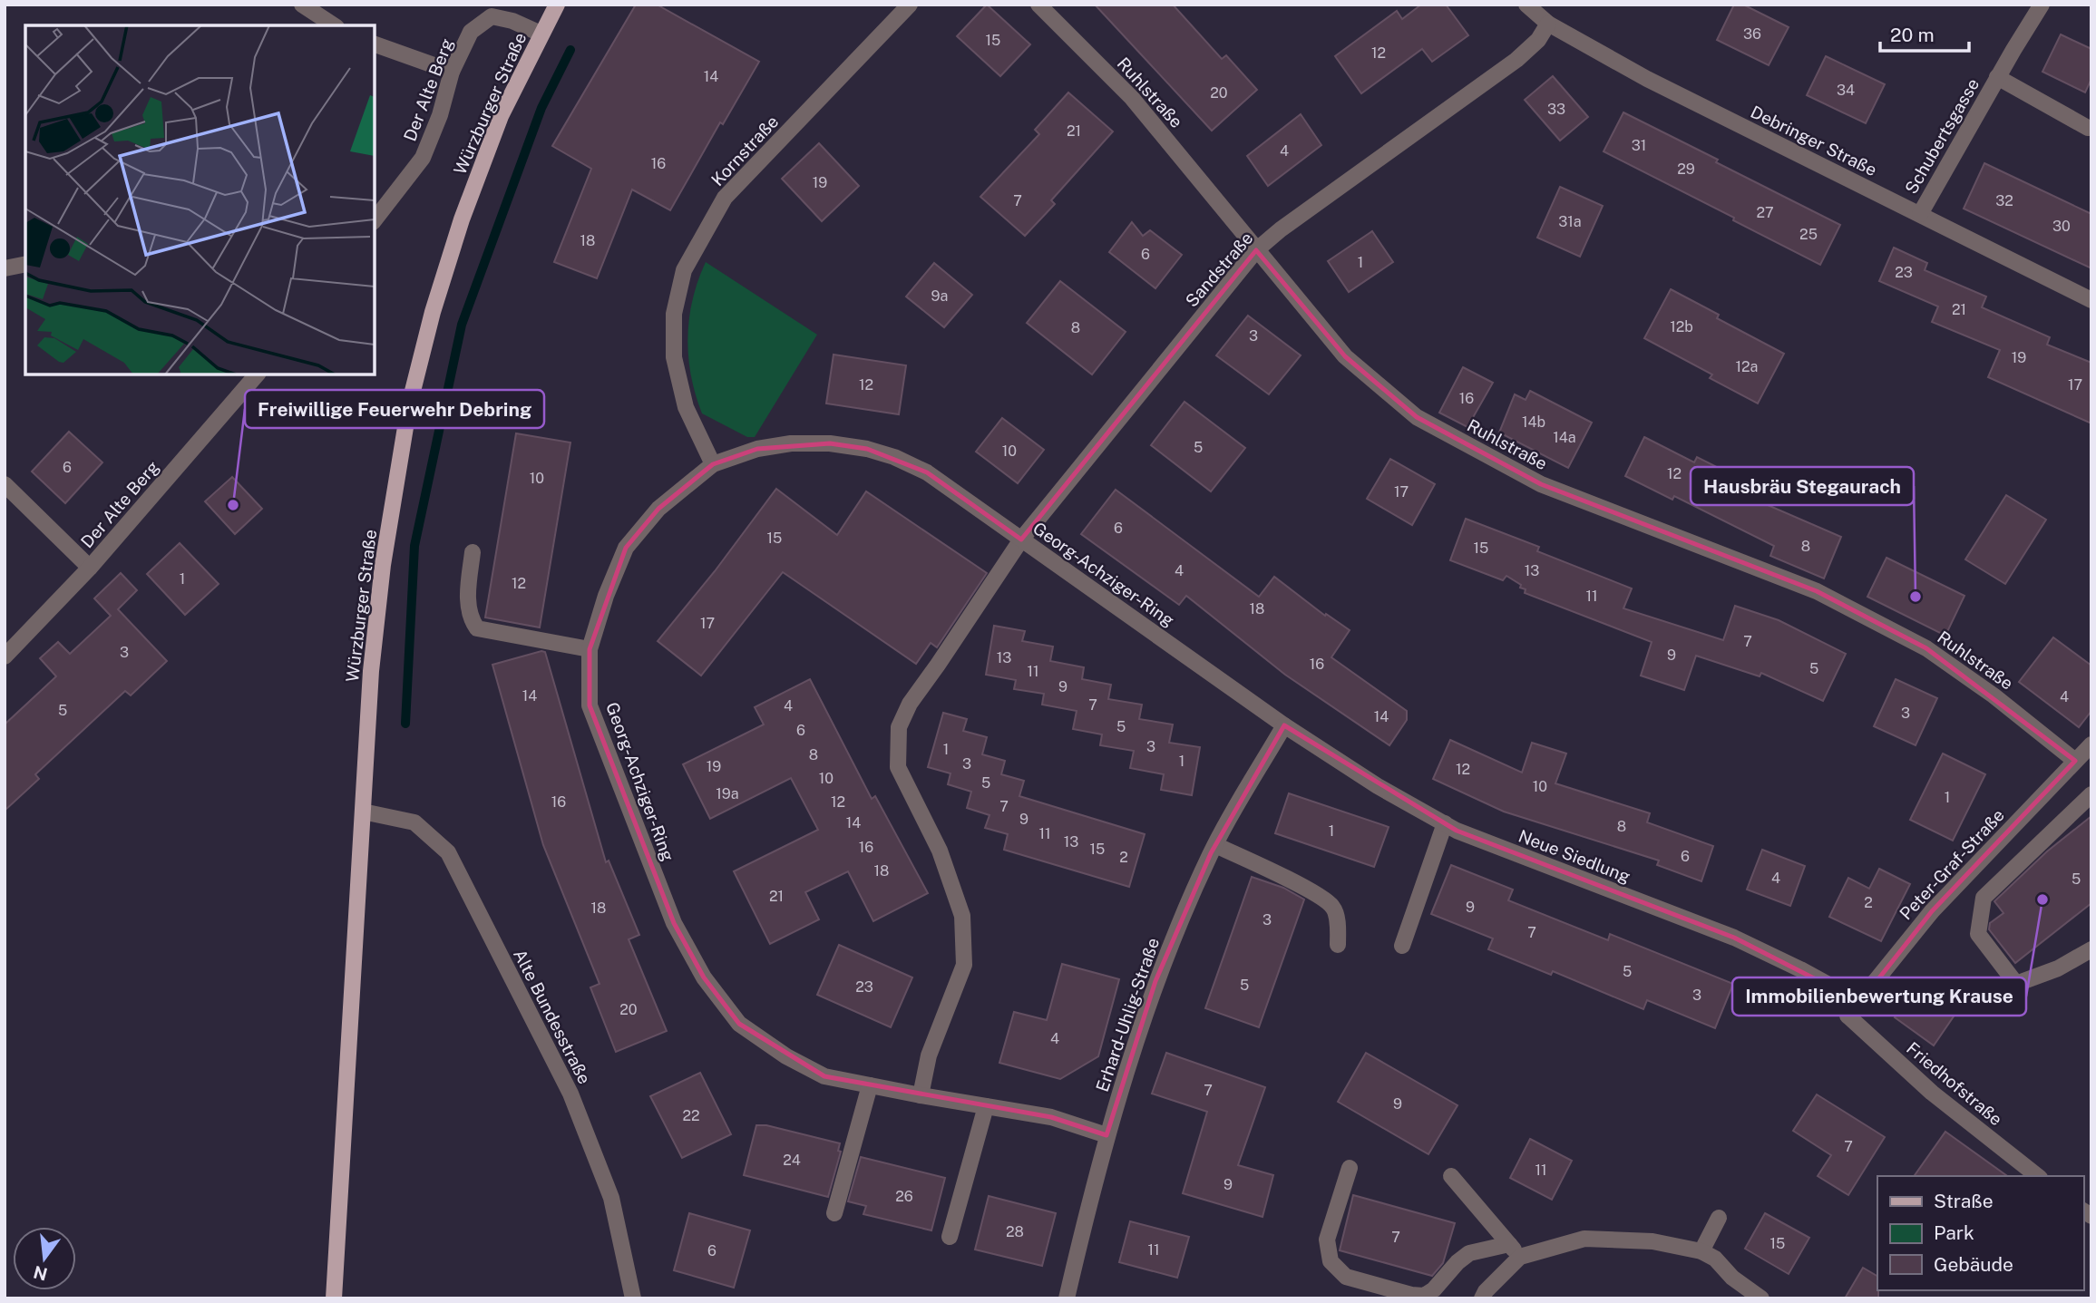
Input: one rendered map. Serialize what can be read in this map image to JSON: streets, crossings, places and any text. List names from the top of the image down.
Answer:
{
  "streets": {
    "main road": ["Würzburger Straße"],
    "street": [
      "Der Alte Berg",
      "Ruhlstraße",
      "Schubertsgasse",
      "Debringer Straße",
      "Kornstraße",
      "Sandstraße",
      "Georg-Achziger-Ring",
      "Neue Siedlung",
      "Peter-Graf-Straße",
      "Erhard-Uhlig-Straße",
      "Alte Bundesstraße",
      "Friedhofstraße"
    ]
  },
  "crossings": [
    ["Der Alte Berg", "Würzburger Straße"],
    ["Ruhlstraße", "Sandstraße"],
    ["Ruhlstraße", "Peter-Graf-Straße"],
    ["Würzburger Straße", "Alte Bundesstraße"],
    ["Schubertsgasse", "Debringer Straße"],
    ["Debringer Straße", "Sandstraße"],
    ["Kornstraße", "Georg-Achziger-Ring"],
    ["Sandstraße", "Georg-Achziger-Ring"],
    ["Georg-Achziger-Ring", "Neue Siedlung"],
    ["Georg-Achziger-Ring", "Erhard-Uhlig-Straße"],
    ["Neue Siedlung", "Peter-Graf-Straße"],
    ["Neue Siedlung", "Erhard-Uhlig-Straße"],
    ["Peter-Graf-Straße", "Friedhofstraße"]
  ],
  "places": ["Freiwillige Feuerwehr Debring", "Hausbräu Stegaurach", "Immobilienbewertung Krause"],
  "house_numbers": [
    "36",
    "15",
    "12",
    "14",
    "34",
    "20",
    "33",
    "21",
    "31",
    "4",
    "16",
    "29",
    "19",
    "7",
    "32",
    "27",
    "31a",
    "30",
    "25",
    "18",
    "6",
    "1",
    "23",
    "9a",
    "21",
    "12b",
    "8",
    "3",
    "19",
    "12a",
    "12",
    "17",
    "16",
    "14b",
    "14a",
    "5",
    "10",
    "6",
    "12",
    "10",
    "17",
    "6",
    "15",
    "8",
    "15",
    "4",
    "13",
    "1",
    "12",
    "11",
    "18",
    "17",
    "7",
    "3",
    "9",
    "13",
    "16",
    "5",
    "11",
    "9",
    "14",
    "4",
    "7",
    "4",
    "5",
    "3",
    "14",
    "5",
    "6",
    "3",
    "1",
    "8",
    "1",
    "3",
    "19",
    "12",
    "10",
    "5",
    "10",
    "19a",
    "1",
    "16",
    "12",
    "7",
    "9",
    "14",
    "8",
    "1",
    "11",
    "13",
    "16",
    "15",
    "6",
    "2",
    "18",
    "4",
    "5",
    "21",
    "2",
    "9",
    "18",
    "3",
    "7",
    "5",
    "5",
    "23",
    "3",
    "20",
    "4",
    "7",
    "9",
    "22",
    "7",
    "24",
    "11",
    "9",
    "26",
    "28",
    "7",
    "15",
    "11",
    "6"
  ],
  "legend": ["Straße", "Park", "Gebäude"],
  "scale_bar": "20 m",
  "north": "bottom"
}
